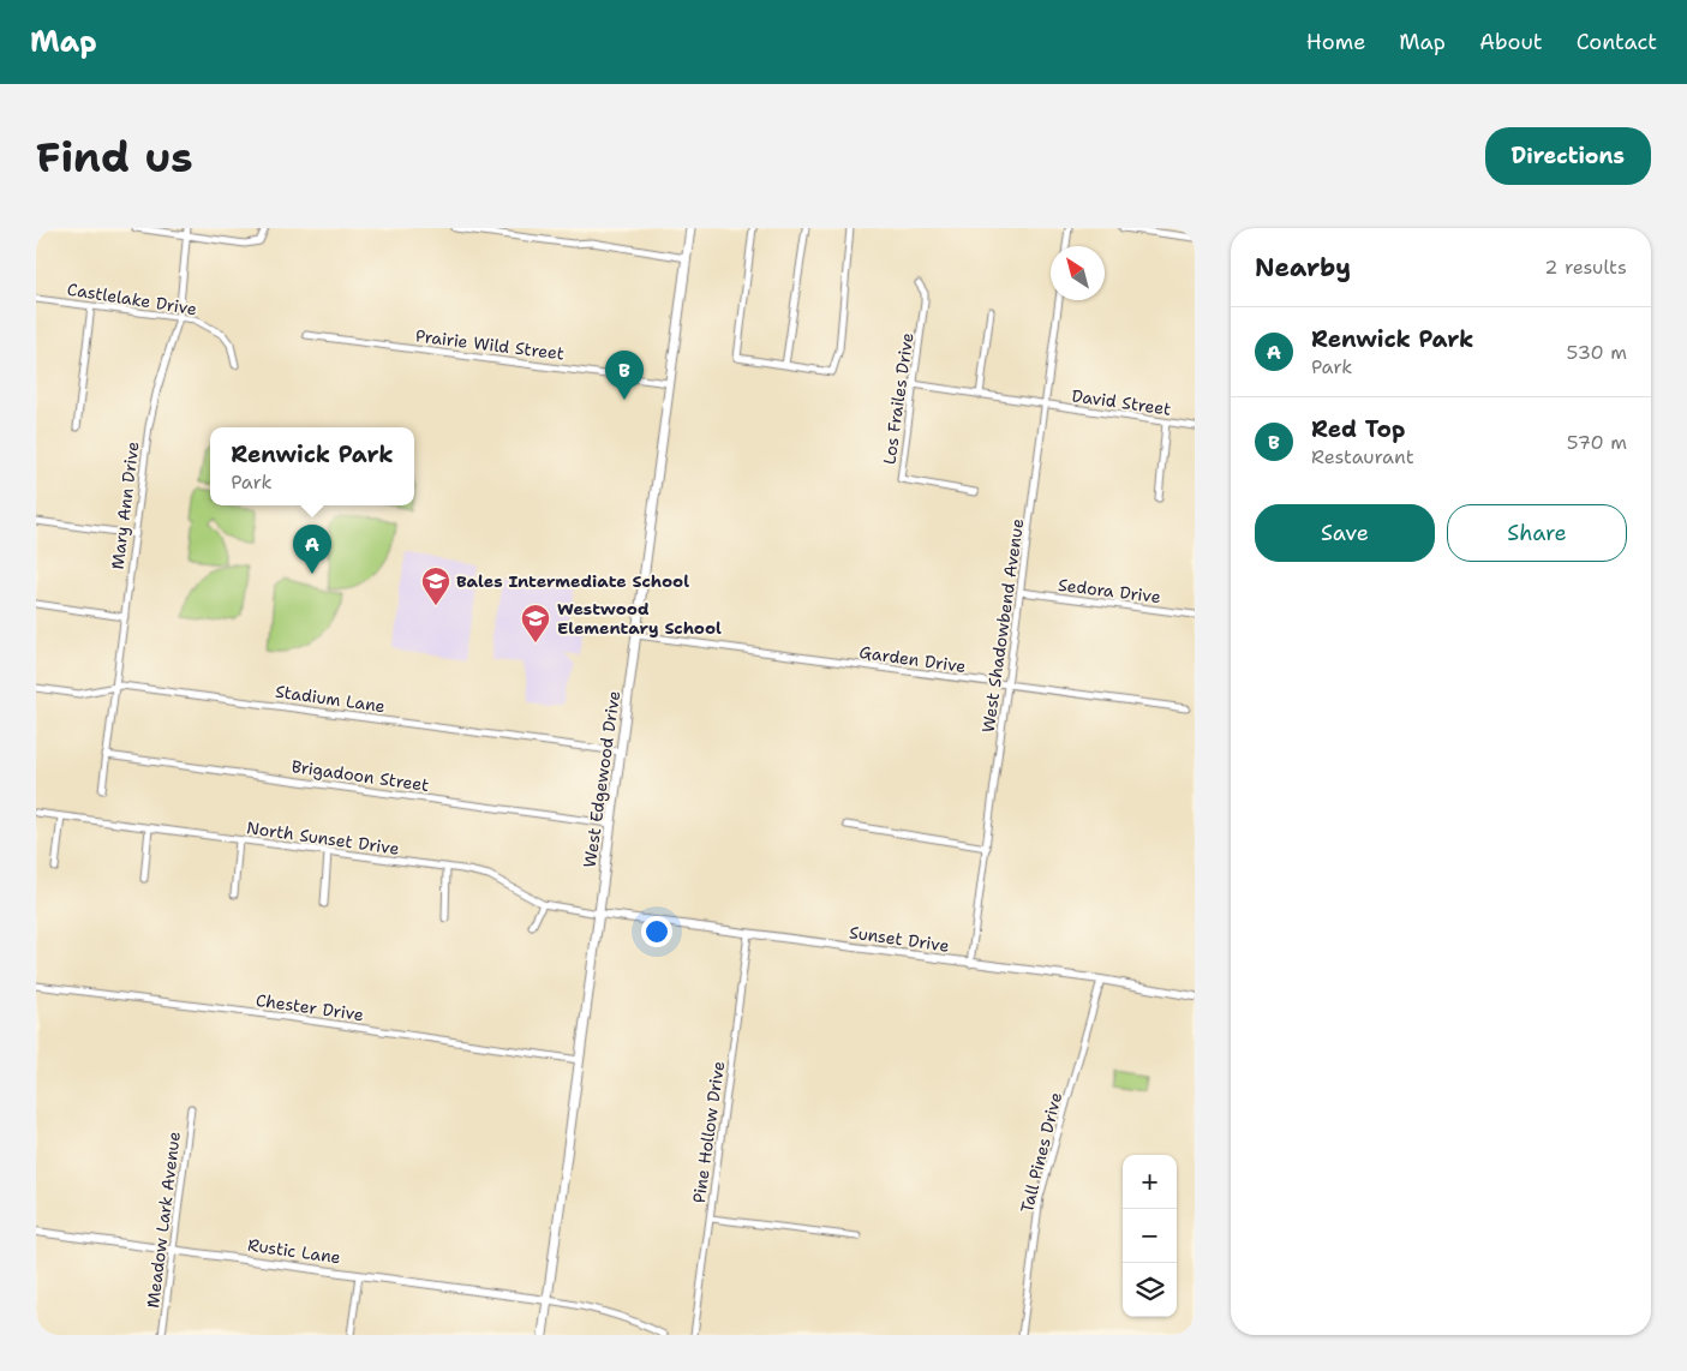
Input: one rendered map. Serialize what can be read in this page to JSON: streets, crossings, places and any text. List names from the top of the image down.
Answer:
{
  "streets": {
    "main road": ["West Edgewood Drive"],
    "street": [
      "Castlelake Drive",
      "Prairie Wild Street",
      "Los Frailes Drive",
      "David Street",
      "Mary Ann Drive",
      "Sedora Drive",
      "West Shadowbend Avenue",
      "Garden Drive",
      "Stadium Lane",
      "Brigadoon Street",
      "North Sunset Drive",
      "Sunset Drive",
      "Chester Drive",
      "Pine Hollow Drive",
      "Tall Pines Drive",
      "Meadow Lark Avenue",
      "Rustic Lane"
    ]
  },
  "crossings": [
    ["Castlelake Drive", "Mary Ann Drive"],
    ["Prairie Wild Street", "West Edgewood Drive"],
    ["Los Frailes Drive", "David Street"],
    ["David Street", "West Shadowbend Avenue"],
    ["Mary Ann Drive", "Stadium Lane"],
    ["Mary Ann Drive", "Brigadoon Street"],
    ["Sedora Drive", "West Shadowbend Avenue"],
    ["West Shadowbend Avenue", "Garden Drive"],
    ["West Shadowbend Avenue", "Sunset Drive"],
    ["Garden Drive", "West Edgewood Drive"],
    ["Stadium Lane", "West Edgewood Drive"],
    ["Brigadoon Street", "West Edgewood Drive"],
    ["West Edgewood Drive", "North Sunset Drive"],
    ["West Edgewood Drive", "Sunset Drive"],
    ["West Edgewood Drive", "Chester Drive"],
    ["West Edgewood Drive", "Rustic Lane"],
    ["North Sunset Drive", "Sunset Drive"],
    ["Sunset Drive", "Pine Hollow Drive"],
    ["Sunset Drive", "Tall Pines Drive"],
    ["Meadow Lark Avenue", "Rustic Lane"]
  ],
  "places": {
    "school or university": ["Bales Intermediate School", "Westwood Elementary School"]
  },
  "north": "top left",
  "page": {
    "header": "Map",
    "nav": [
      "Home",
      "Map",
      "About",
      "Contact"
    ],
    "buttons": [
      "Directions",
      ["Save", "Share"]
    ],
    "title": "Find us",
    "heading": ["Nearby", "2 results"],
    "list": [
      {
        "mark": "A",
        "name": "Renwick Park",
        "note": "Park",
        "value": "530 m"
      },
      {
        "mark": "B",
        "name": "Red Top",
        "note": "Restaurant",
        "value": "570 m"
      }
    ],
    "pins": ["B", "A"],
    "popup": ["Renwick Park", "Park"],
    "map_buttons": ["+", "−"]
  }
}
